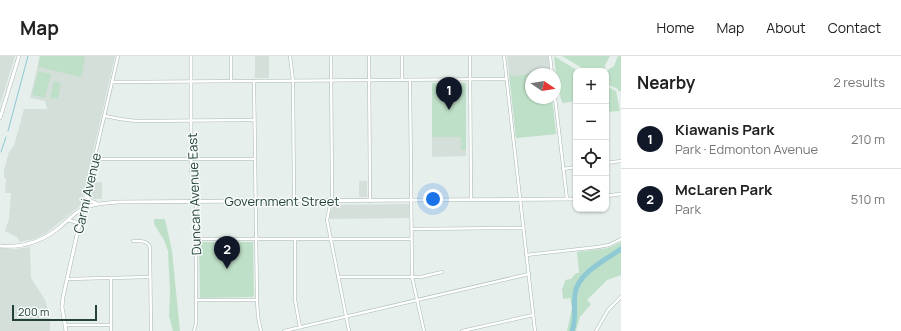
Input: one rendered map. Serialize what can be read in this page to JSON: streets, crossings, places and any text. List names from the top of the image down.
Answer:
{
  "streets": {
    "street": ["Carmi Avenue", "Duncan Avenue East", "Government Street"]
  },
  "crossings": [
    ["Carmi Avenue", "Government Street"],
    ["Duncan Avenue East", "Government Street"]
  ],
  "scale_bar": "200 m",
  "north": "right",
  "page": {
    "header": "Map",
    "nav": [
      "Home",
      "Map",
      "About",
      "Contact"
    ],
    "heading": ["Nearby", "2 results"],
    "map_buttons": ["+", "−"],
    "pins": ["1", "2"],
    "list": [
      {
        "mark": "1",
        "name": "Kiawanis Park",
        "note": "Park · Edmonton Avenue",
        "value": "210 m"
      },
      {
        "mark": "2",
        "name": "McLaren Park",
        "note": "Park",
        "value": "510 m"
      }
    ],
    "scale": "200 m"
  }
}
